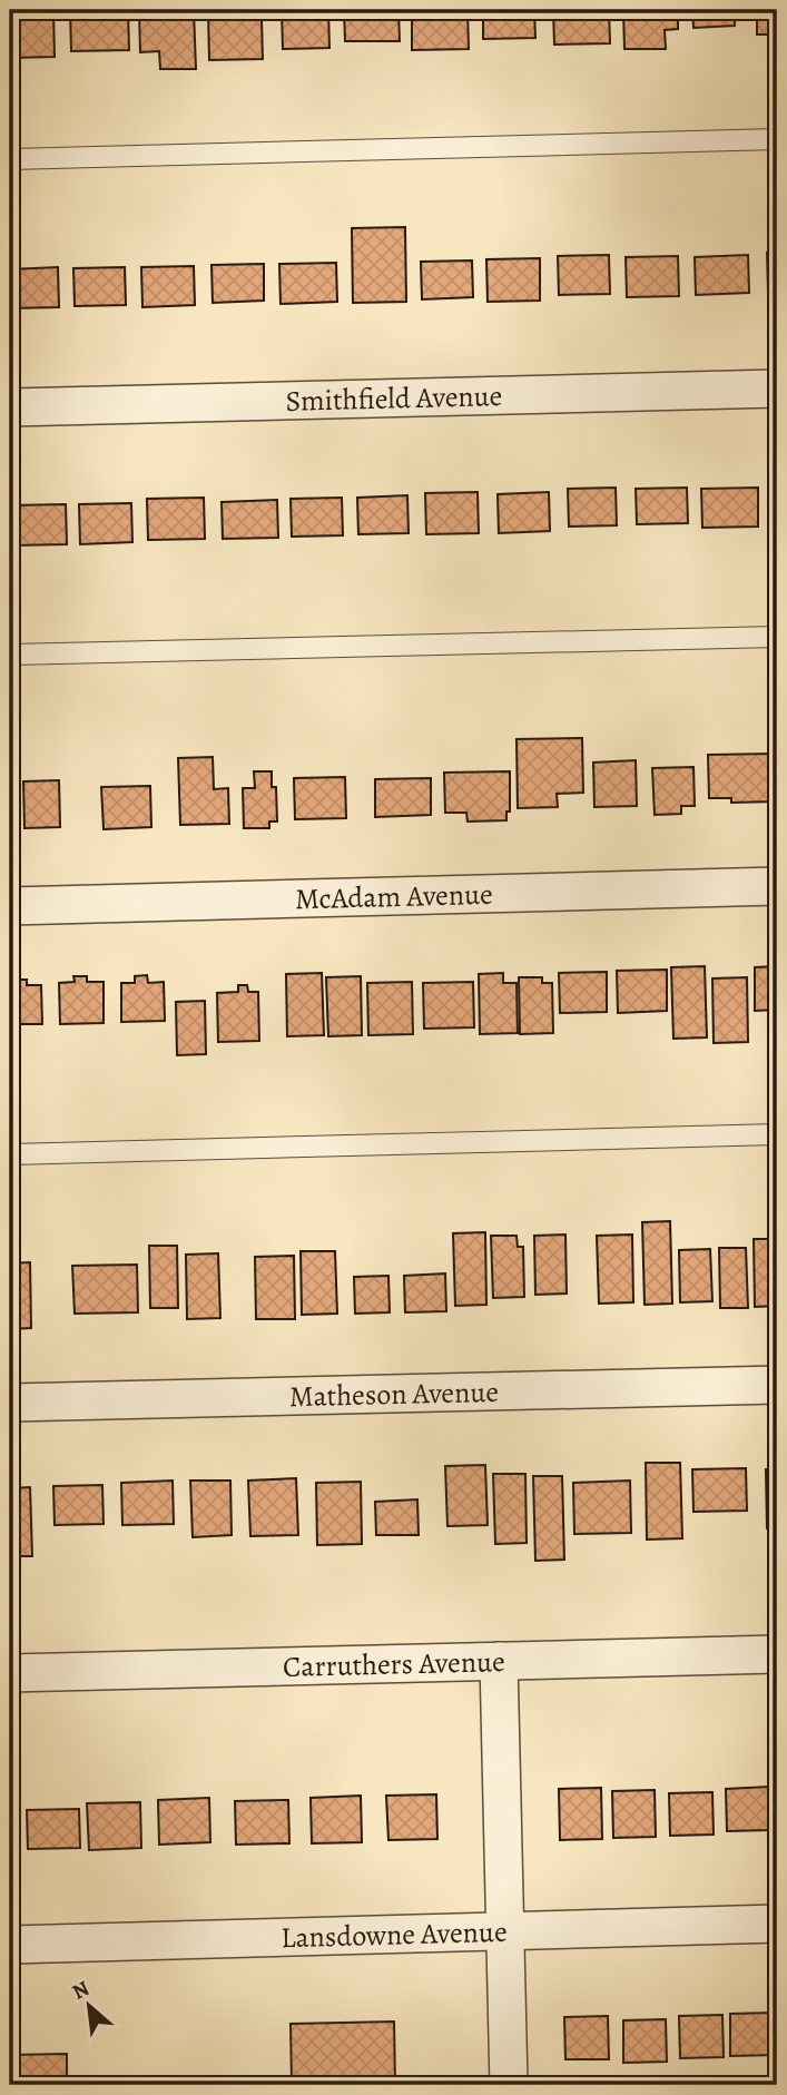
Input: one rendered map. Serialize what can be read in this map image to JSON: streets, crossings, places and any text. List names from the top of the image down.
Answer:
{
  "streets": {
    "street": [
      "Smithfield Avenue",
      "McAdam Avenue",
      "Matheson Avenue",
      "Carruthers Avenue",
      "Lansdowne Avenue"
    ]
  },
  "north": "top left"
}
